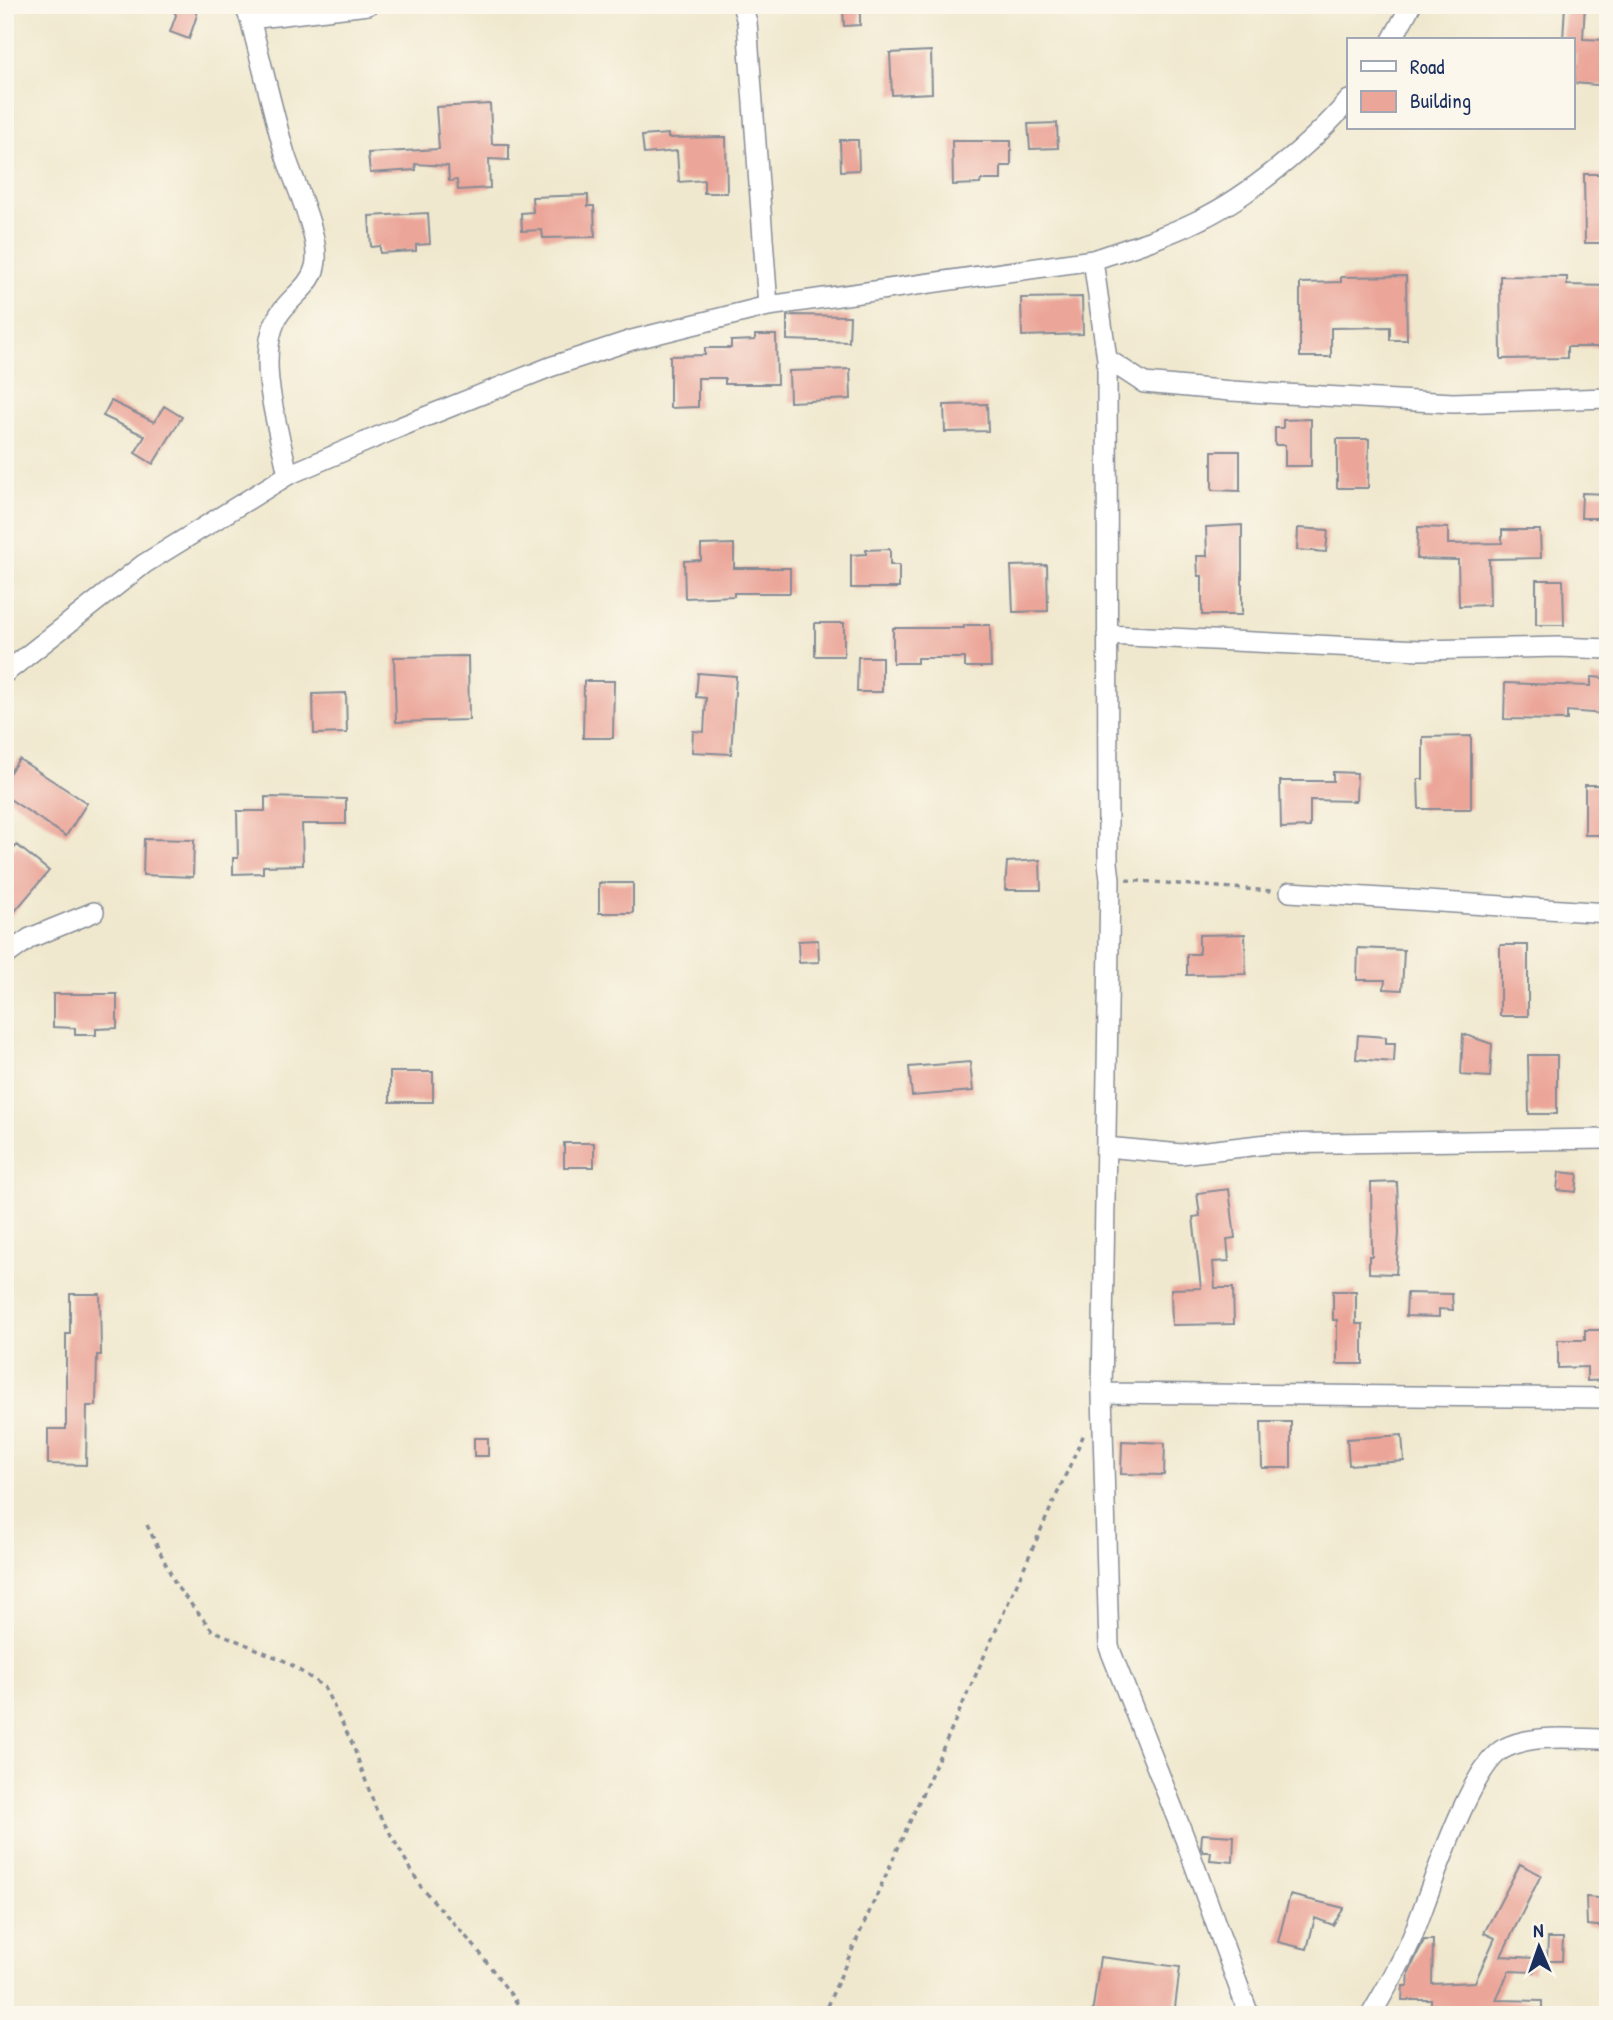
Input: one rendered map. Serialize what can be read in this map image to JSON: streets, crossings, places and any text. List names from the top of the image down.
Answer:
{
  "legend": ["Road", "Building"],
  "north": "top"
}
